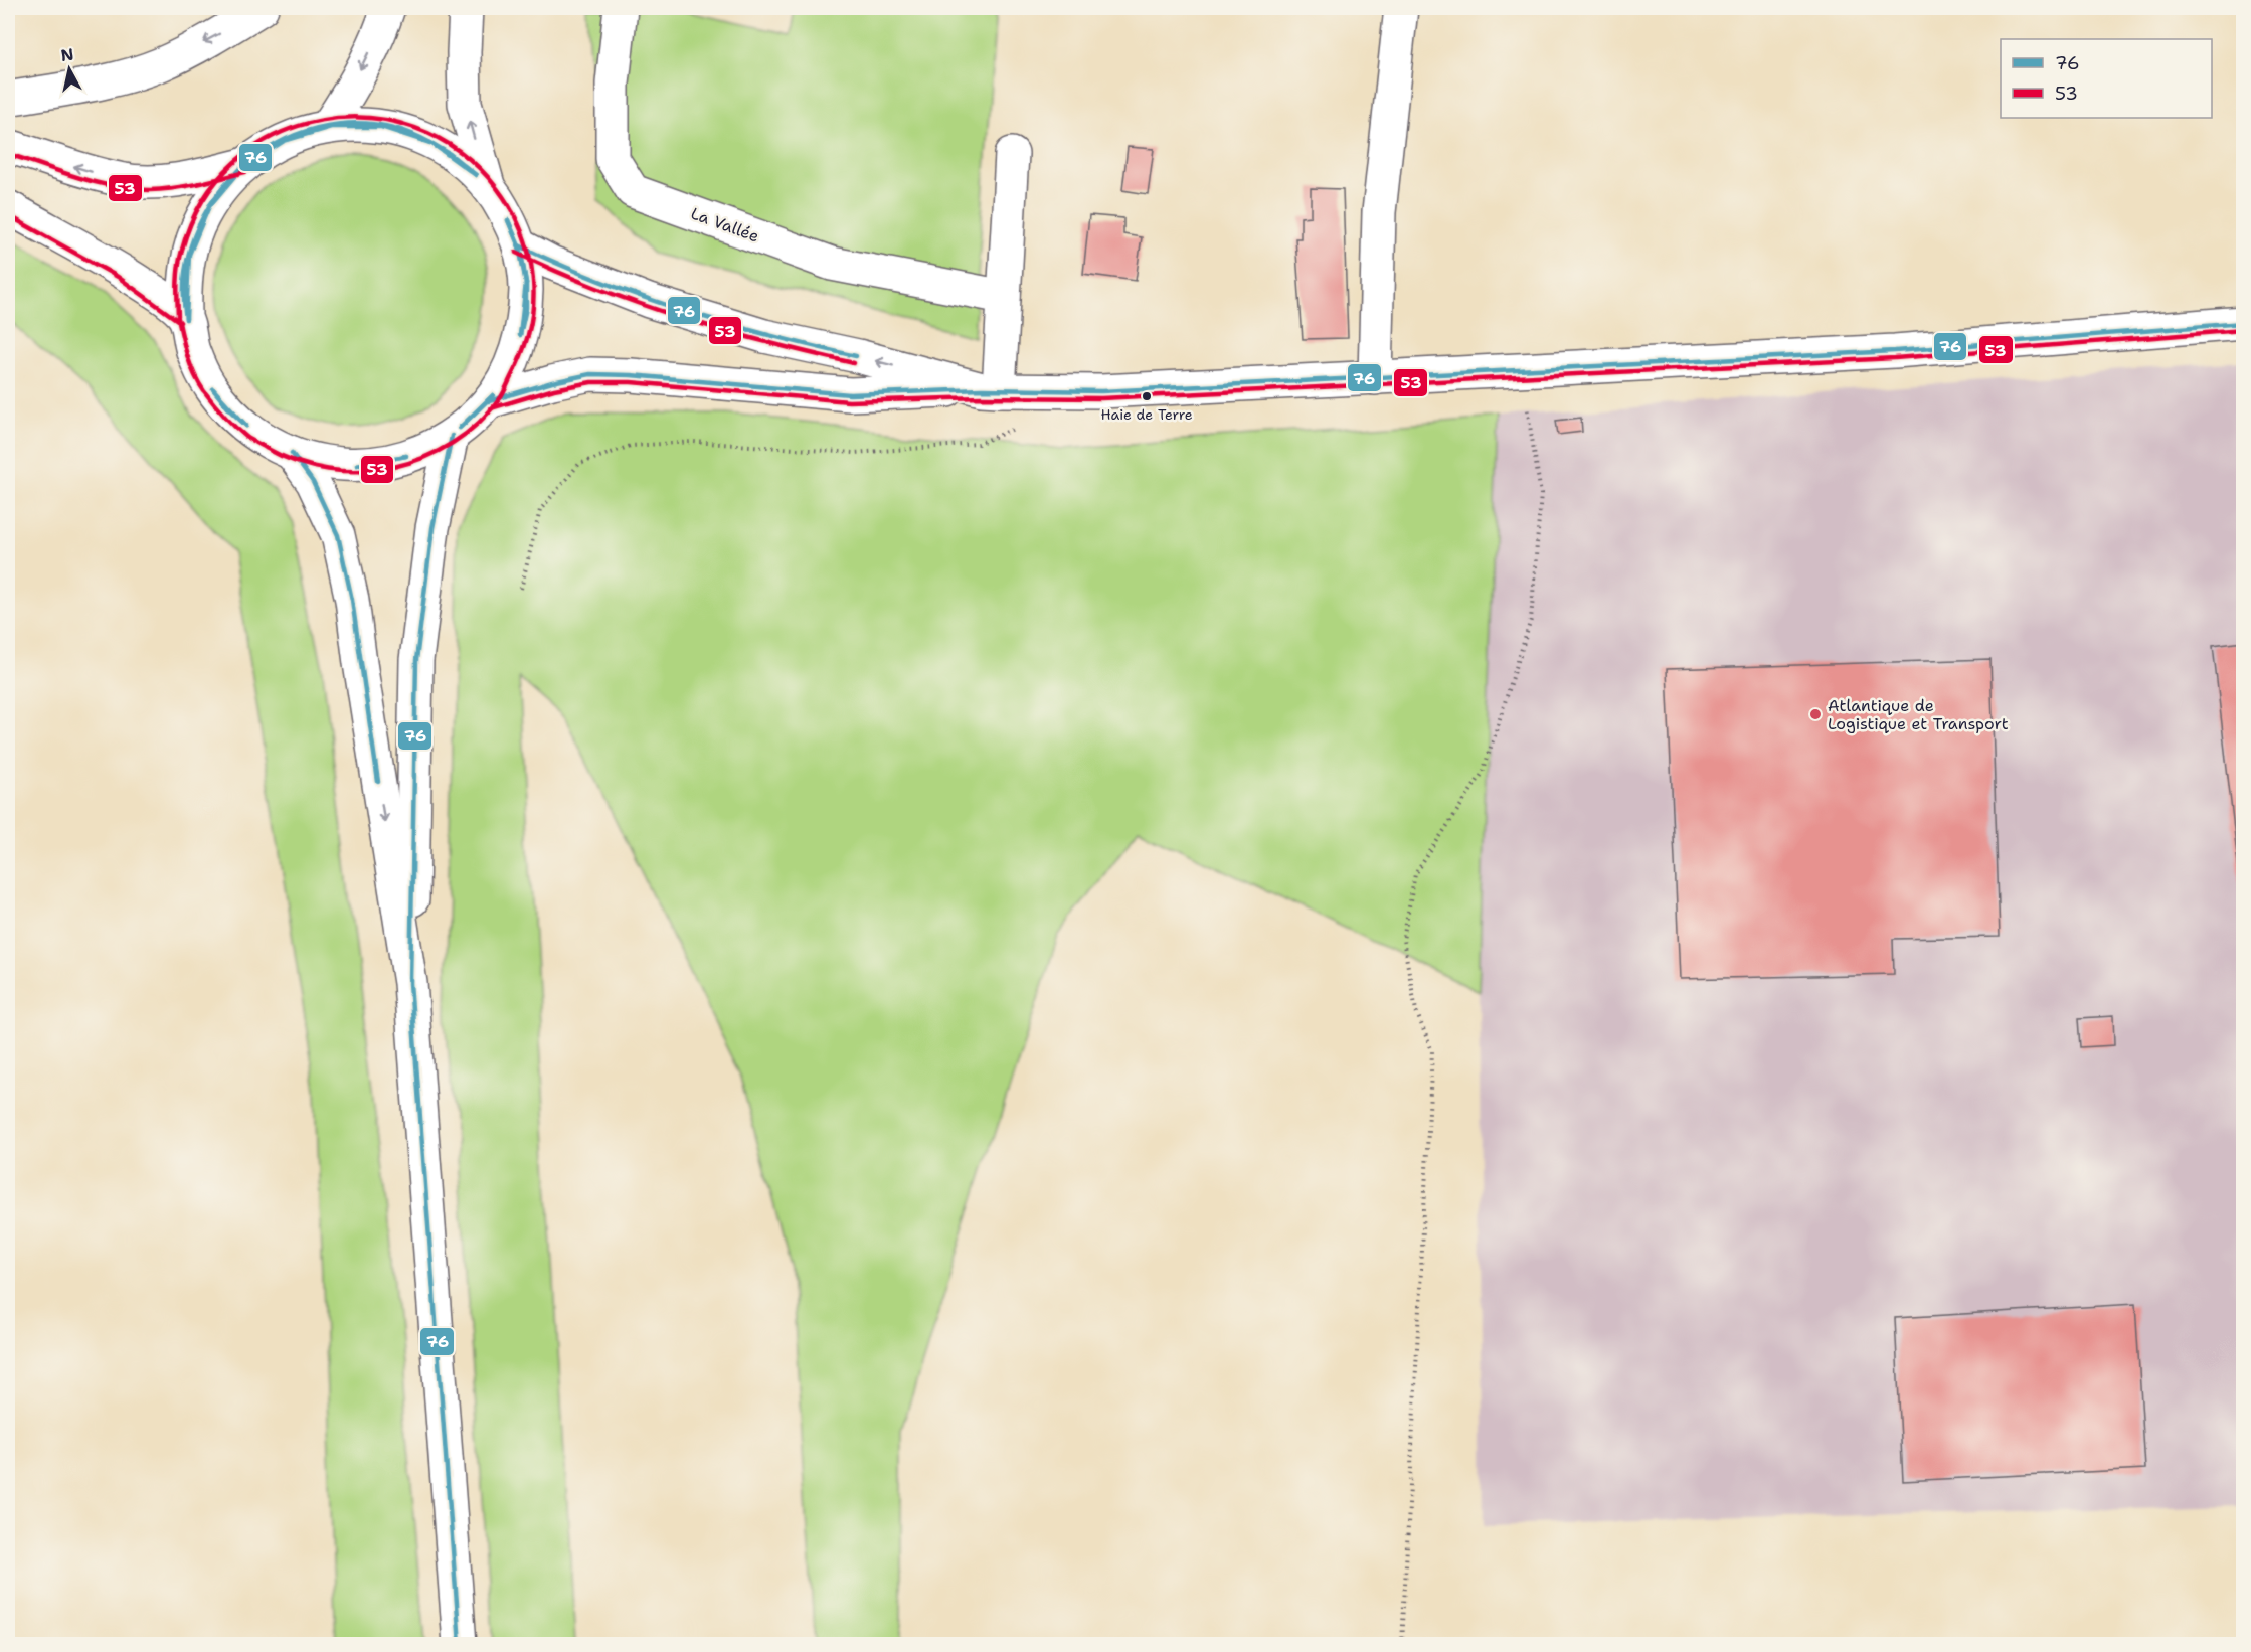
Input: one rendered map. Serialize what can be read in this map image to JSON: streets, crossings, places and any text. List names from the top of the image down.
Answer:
{
  "streets": {
    "main road": ["La Vallée"]
  },
  "places": ["Haie de Terre", "Atlantique de Logistique et Transport"],
  "lines": ["transit line 53", "transit line 76"],
  "legend": ["76", "53"],
  "north": "top"
}
